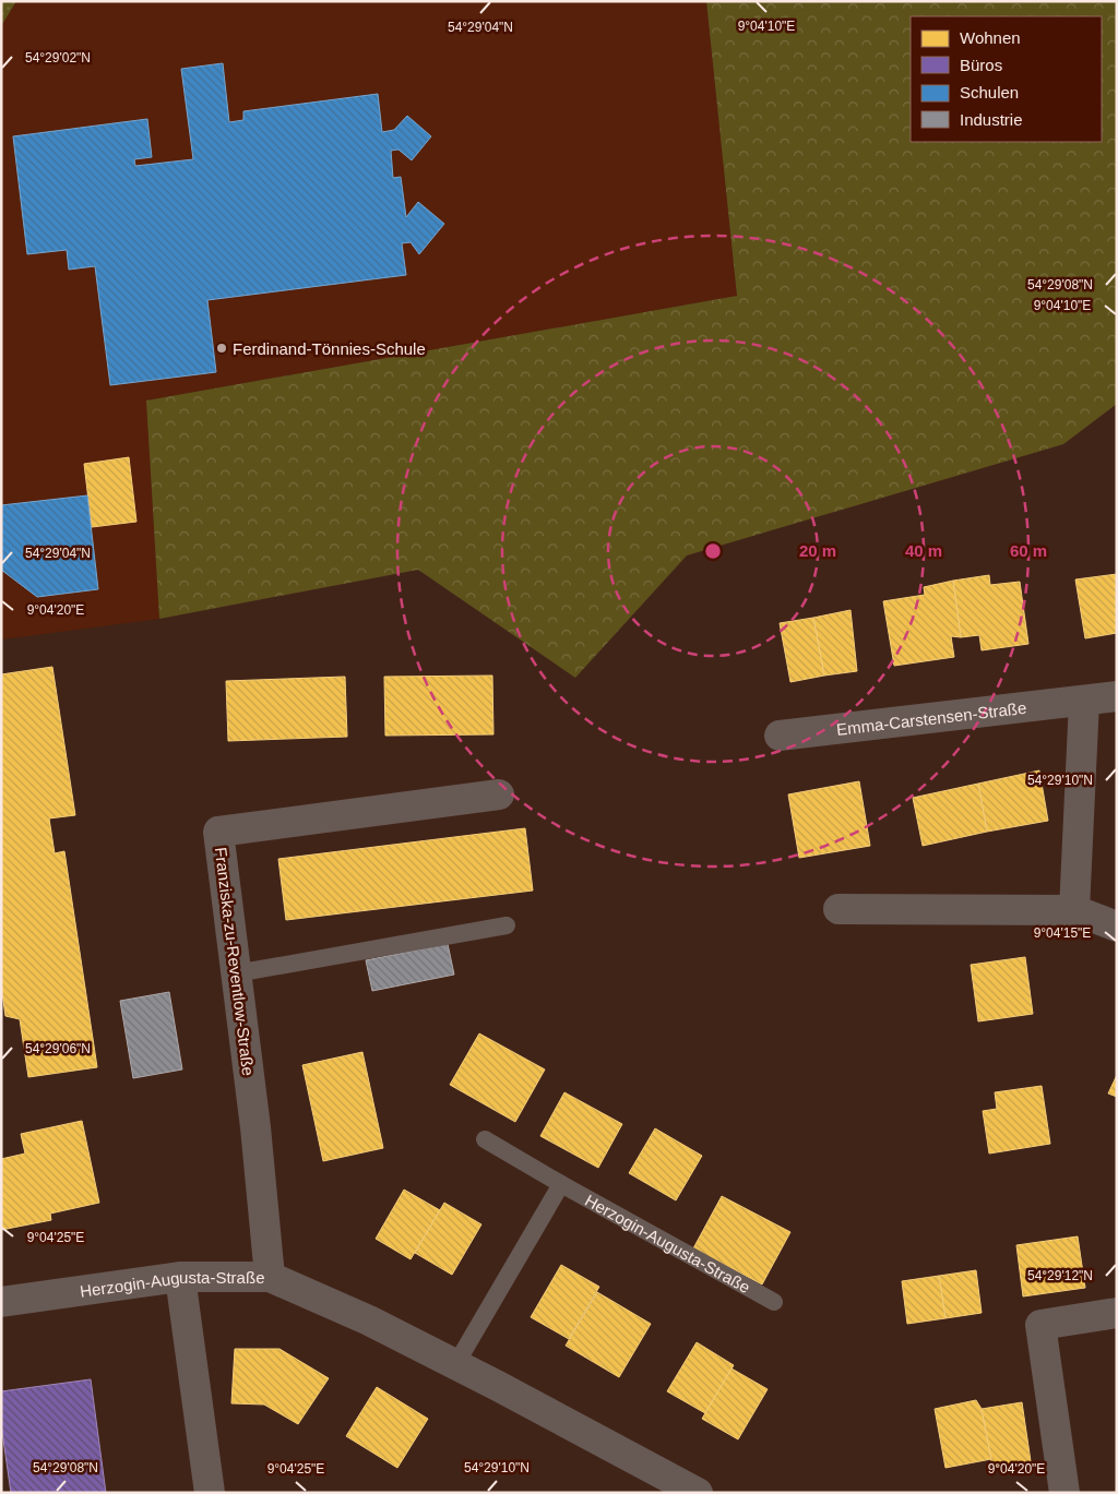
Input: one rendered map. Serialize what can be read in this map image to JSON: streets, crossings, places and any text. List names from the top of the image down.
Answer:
{
  "streets": {
    "street": ["Emma-Carstensen-Straße", "Franziska-zu-Reventlow-Straße", "Herzogin-Augusta-Straße"]
  },
  "crossings": [
    ["Franziska-zu-Reventlow-Straße", "Herzogin-Augusta-Straße"]
  ],
  "places": ["Ferdinand-Tönnies-Schule"],
  "legend": [
    "Wohnen",
    "Büros",
    "Schulen",
    "Industrie"
  ],
  "coordinates": [
    "9°04'10\"E",
    "54°29'04\"N",
    "54°29'02\"N",
    "54°29'08\"N",
    "9°04'20\"E",
    "54°29'10\"N",
    "9°04'15\"E",
    "54°29'06\"N",
    "9°04'25\"E",
    "54°29'12\"N"
  ],
  "rings": ["20 m", "40 m", "60 m"]
}
